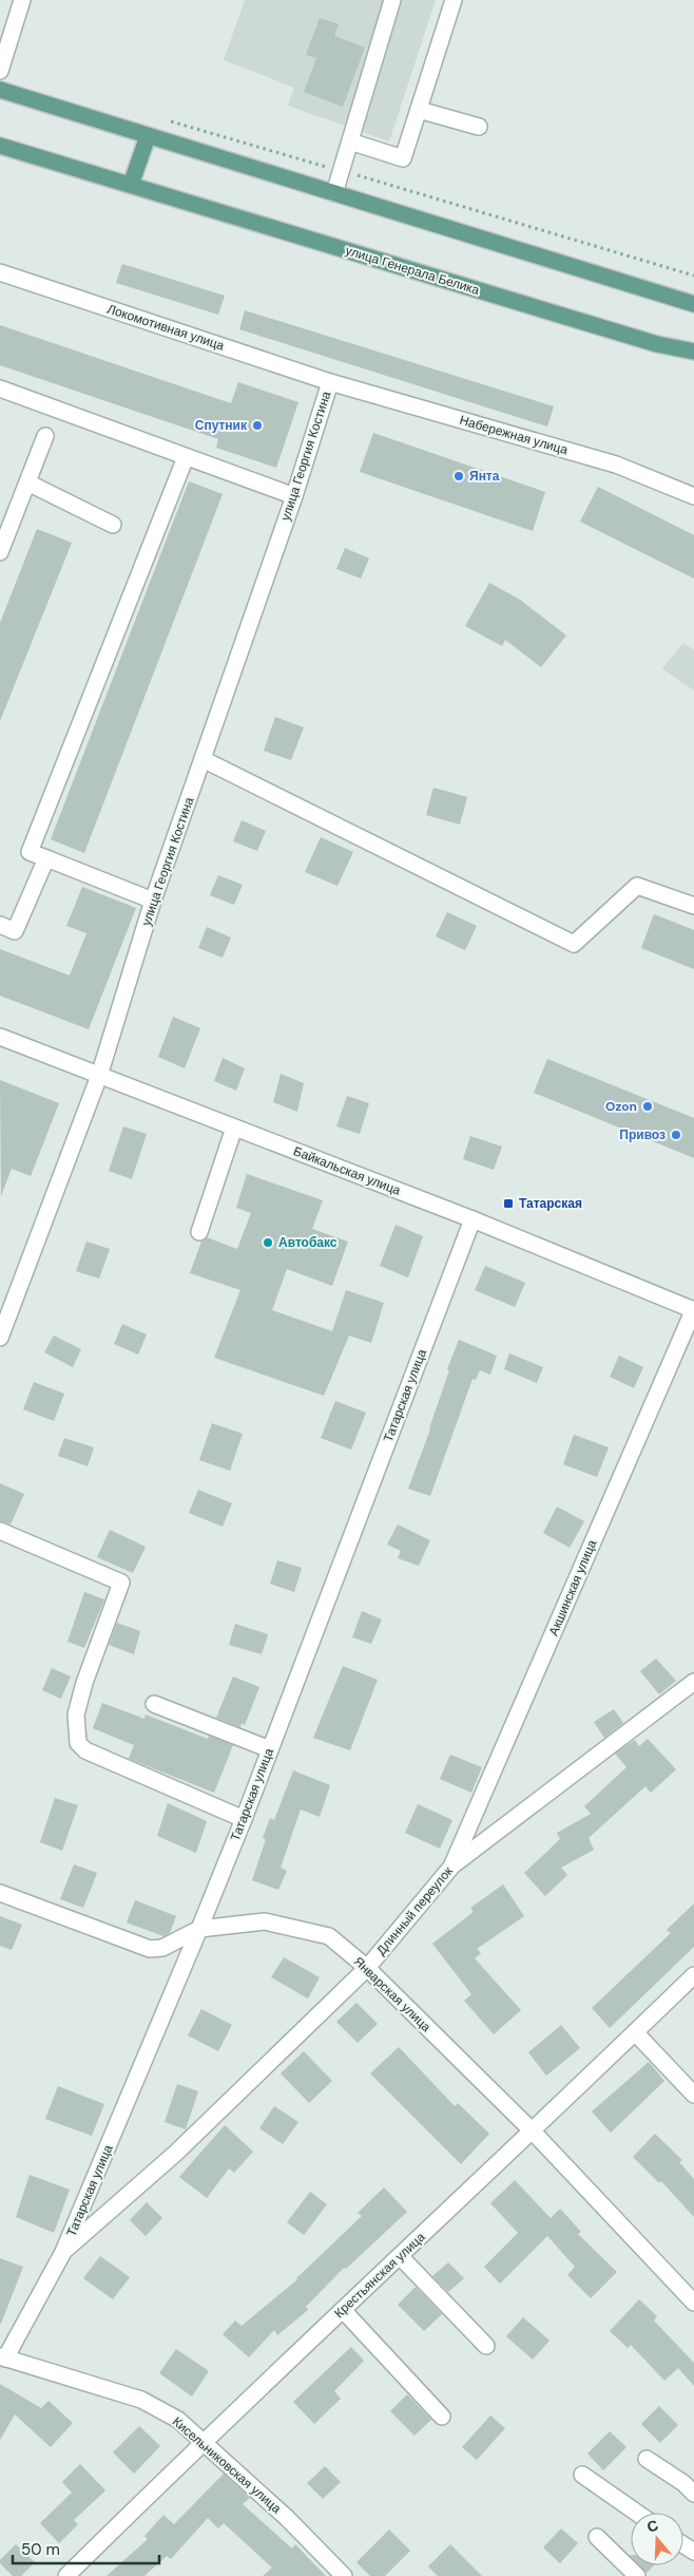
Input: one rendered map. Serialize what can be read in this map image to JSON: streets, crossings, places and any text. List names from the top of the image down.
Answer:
{
  "streets": {
    "main road": ["улица Генерала Белика"],
    "street": [
      "Локомотивная улица",
      "Набережная улица",
      "улица Георгия Костина",
      "Байкальская улица",
      "Татарская улица",
      "Акшинская улица",
      "Длинный переулок",
      "Январская улица",
      "Крестьянская улица",
      "Кисельниковская улица"
    ]
  },
  "crossings": [
    ["Локомотивная улица", "Набережная улица"],
    ["Локомотивная улица", "улица Георгия Костина"],
    ["Набережная улица", "улица Георгия Костина"],
    ["улица Георгия Костина", "Байкальская улица"],
    ["Байкальская улица", "Татарская улица"],
    ["Байкальская улица", "Акшинская улица"],
    ["Татарская улица", "Длинный переулок"],
    ["Татарская улица", "Январская улица"],
    ["Татарская улица", "Кисельниковская улица"],
    ["Акшинская улица", "Длинный переулок"],
    ["Длинный переулок", "Январская улица"],
    ["Январская улица", "Крестьянская улица"],
    ["Крестьянская улица", "Кисельниковская улица"]
  ],
  "places": {
    "other": [
      "Спутник",
      "Янта",
      "Ozon",
      "Привоз",
      "Автобакс"
    ],
    "transit": ["Татарская"]
  },
  "scale_bar": "50 m",
  "north": "top"
}
